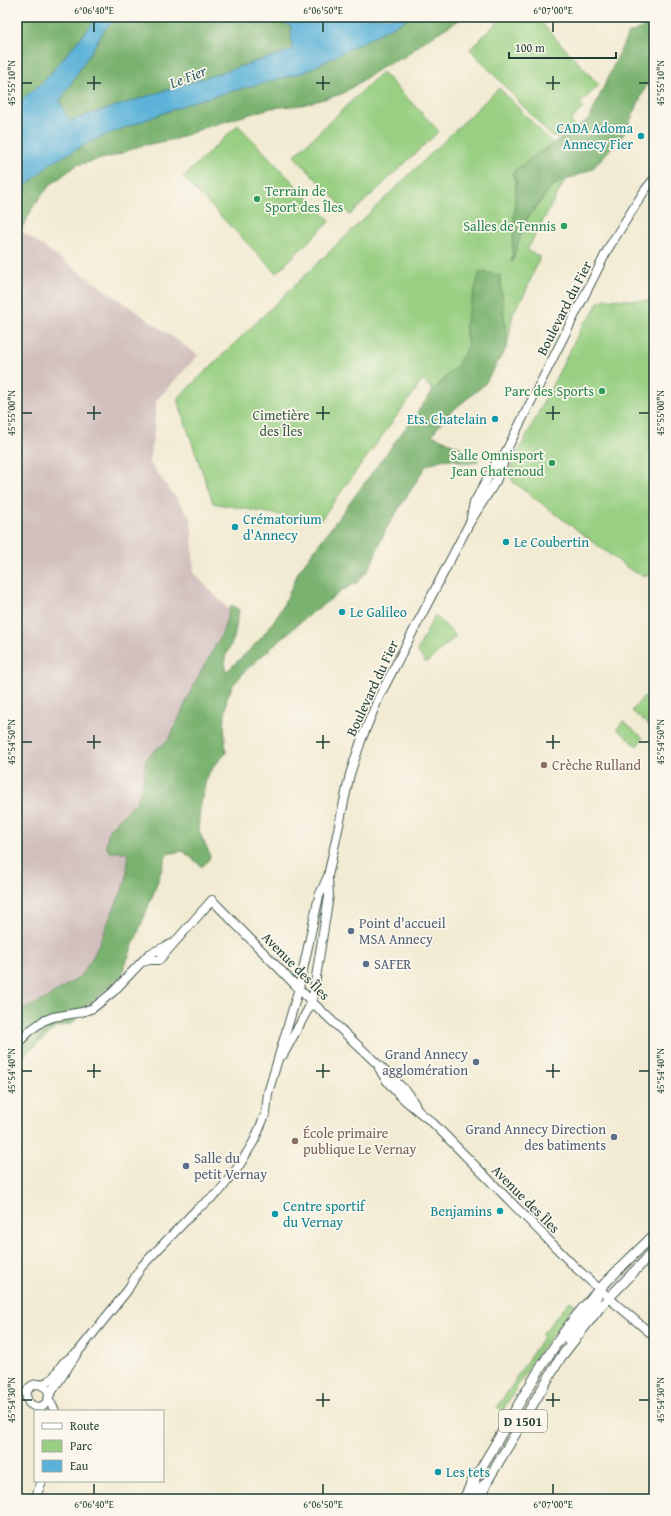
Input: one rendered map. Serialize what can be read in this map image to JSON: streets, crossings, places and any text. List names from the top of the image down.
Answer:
{
  "streets": {
    "highway": ["D 1501"],
    "main road": ["Boulevard du Fier", "Avenue des Îles"]
  },
  "crossings": [
    ["Boulevard du Fier", "Avenue des Îles"],
    ["Avenue des Îles", "D 1501"]
  ],
  "water": ["Le Fier"],
  "parks": ["Cimetière des Îles"],
  "places": [
    "CADA Adoma Annecy Fier",
    "Terrain de Sport des Îles",
    "Salles de Tennis",
    "Parc des Sports",
    "Ets. Chatelain",
    "Salle Omnisport Jean Chatenoud",
    "Crématorium d'Annecy",
    "Le Coubertin",
    "Le Galileo",
    "Crèche Rulland",
    "Point d'accueil MSA Annecy",
    "SAFER",
    "Grand Annecy agglomération",
    "Grand Annecy Direction des batiments",
    "École primaire publique Le Vernay",
    "Salle du petit Vernay",
    "Benjamins",
    "Centre sportif du Vernay",
    "Les tets"
  ],
  "legend": ["Route", "Parc", "Eau"],
  "scale_bar": "100 m",
  "coordinates": [
    "6°06'40\"E",
    "6°06'50\"E",
    "6°07'00\"E",
    "45°55'10\"N",
    "45°55'00\"N",
    "45°54'50\"N",
    "45°54'40\"N",
    "45°54'30\"N"
  ]
}
